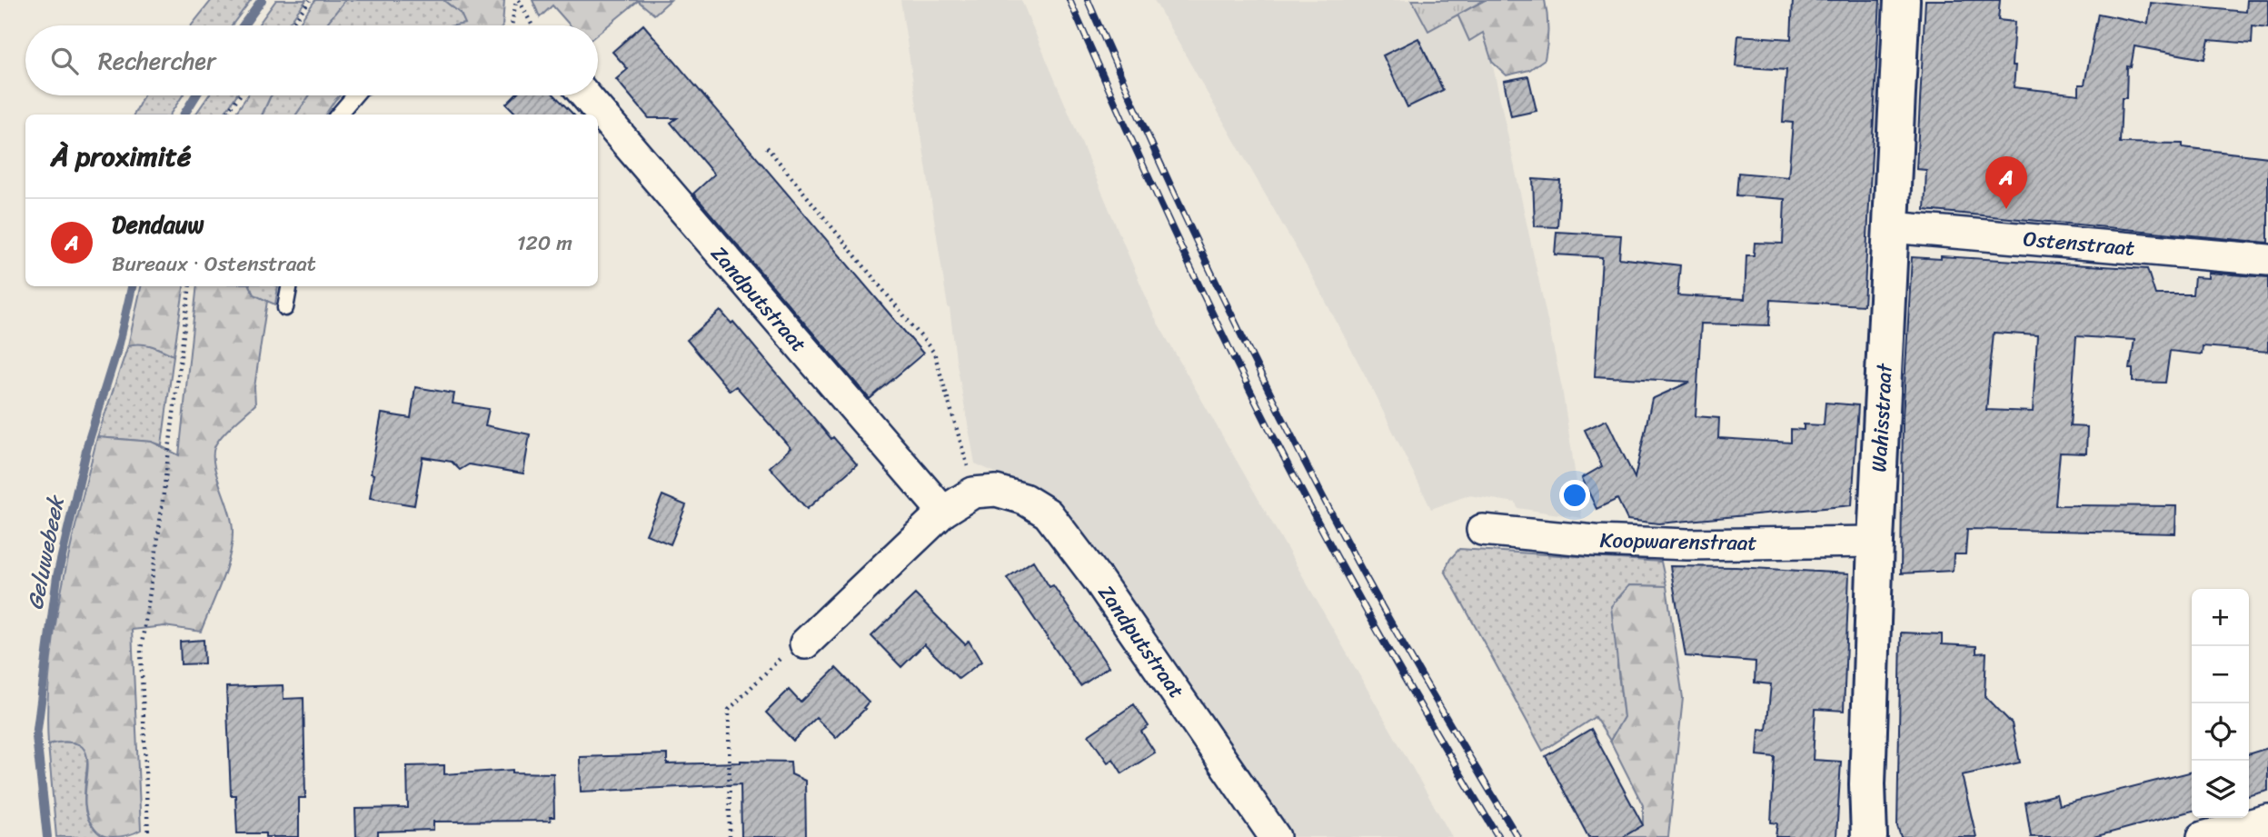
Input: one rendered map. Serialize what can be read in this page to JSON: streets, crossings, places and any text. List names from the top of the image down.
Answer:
{
  "streets": {
    "street": [
      "Ostenstraat",
      "Zandputstraat",
      "Wahisstraat",
      "Koopwarenstraat"
    ]
  },
  "crossings": [
    ["Ostenstraat", "Wahisstraat"],
    ["Wahisstraat", "Koopwarenstraat"]
  ],
  "water": ["Geluwebeek"],
  "page": {
    "search": "Rechercher",
    "heading": "À proximité",
    "pins": "A",
    "list": [
      {
        "mark": "A",
        "name": "Dendauw",
        "note": "Bureaux · Ostenstraat",
        "value": "120 m"
      }
    ],
    "map_buttons": ["+", "−"]
  }
}
